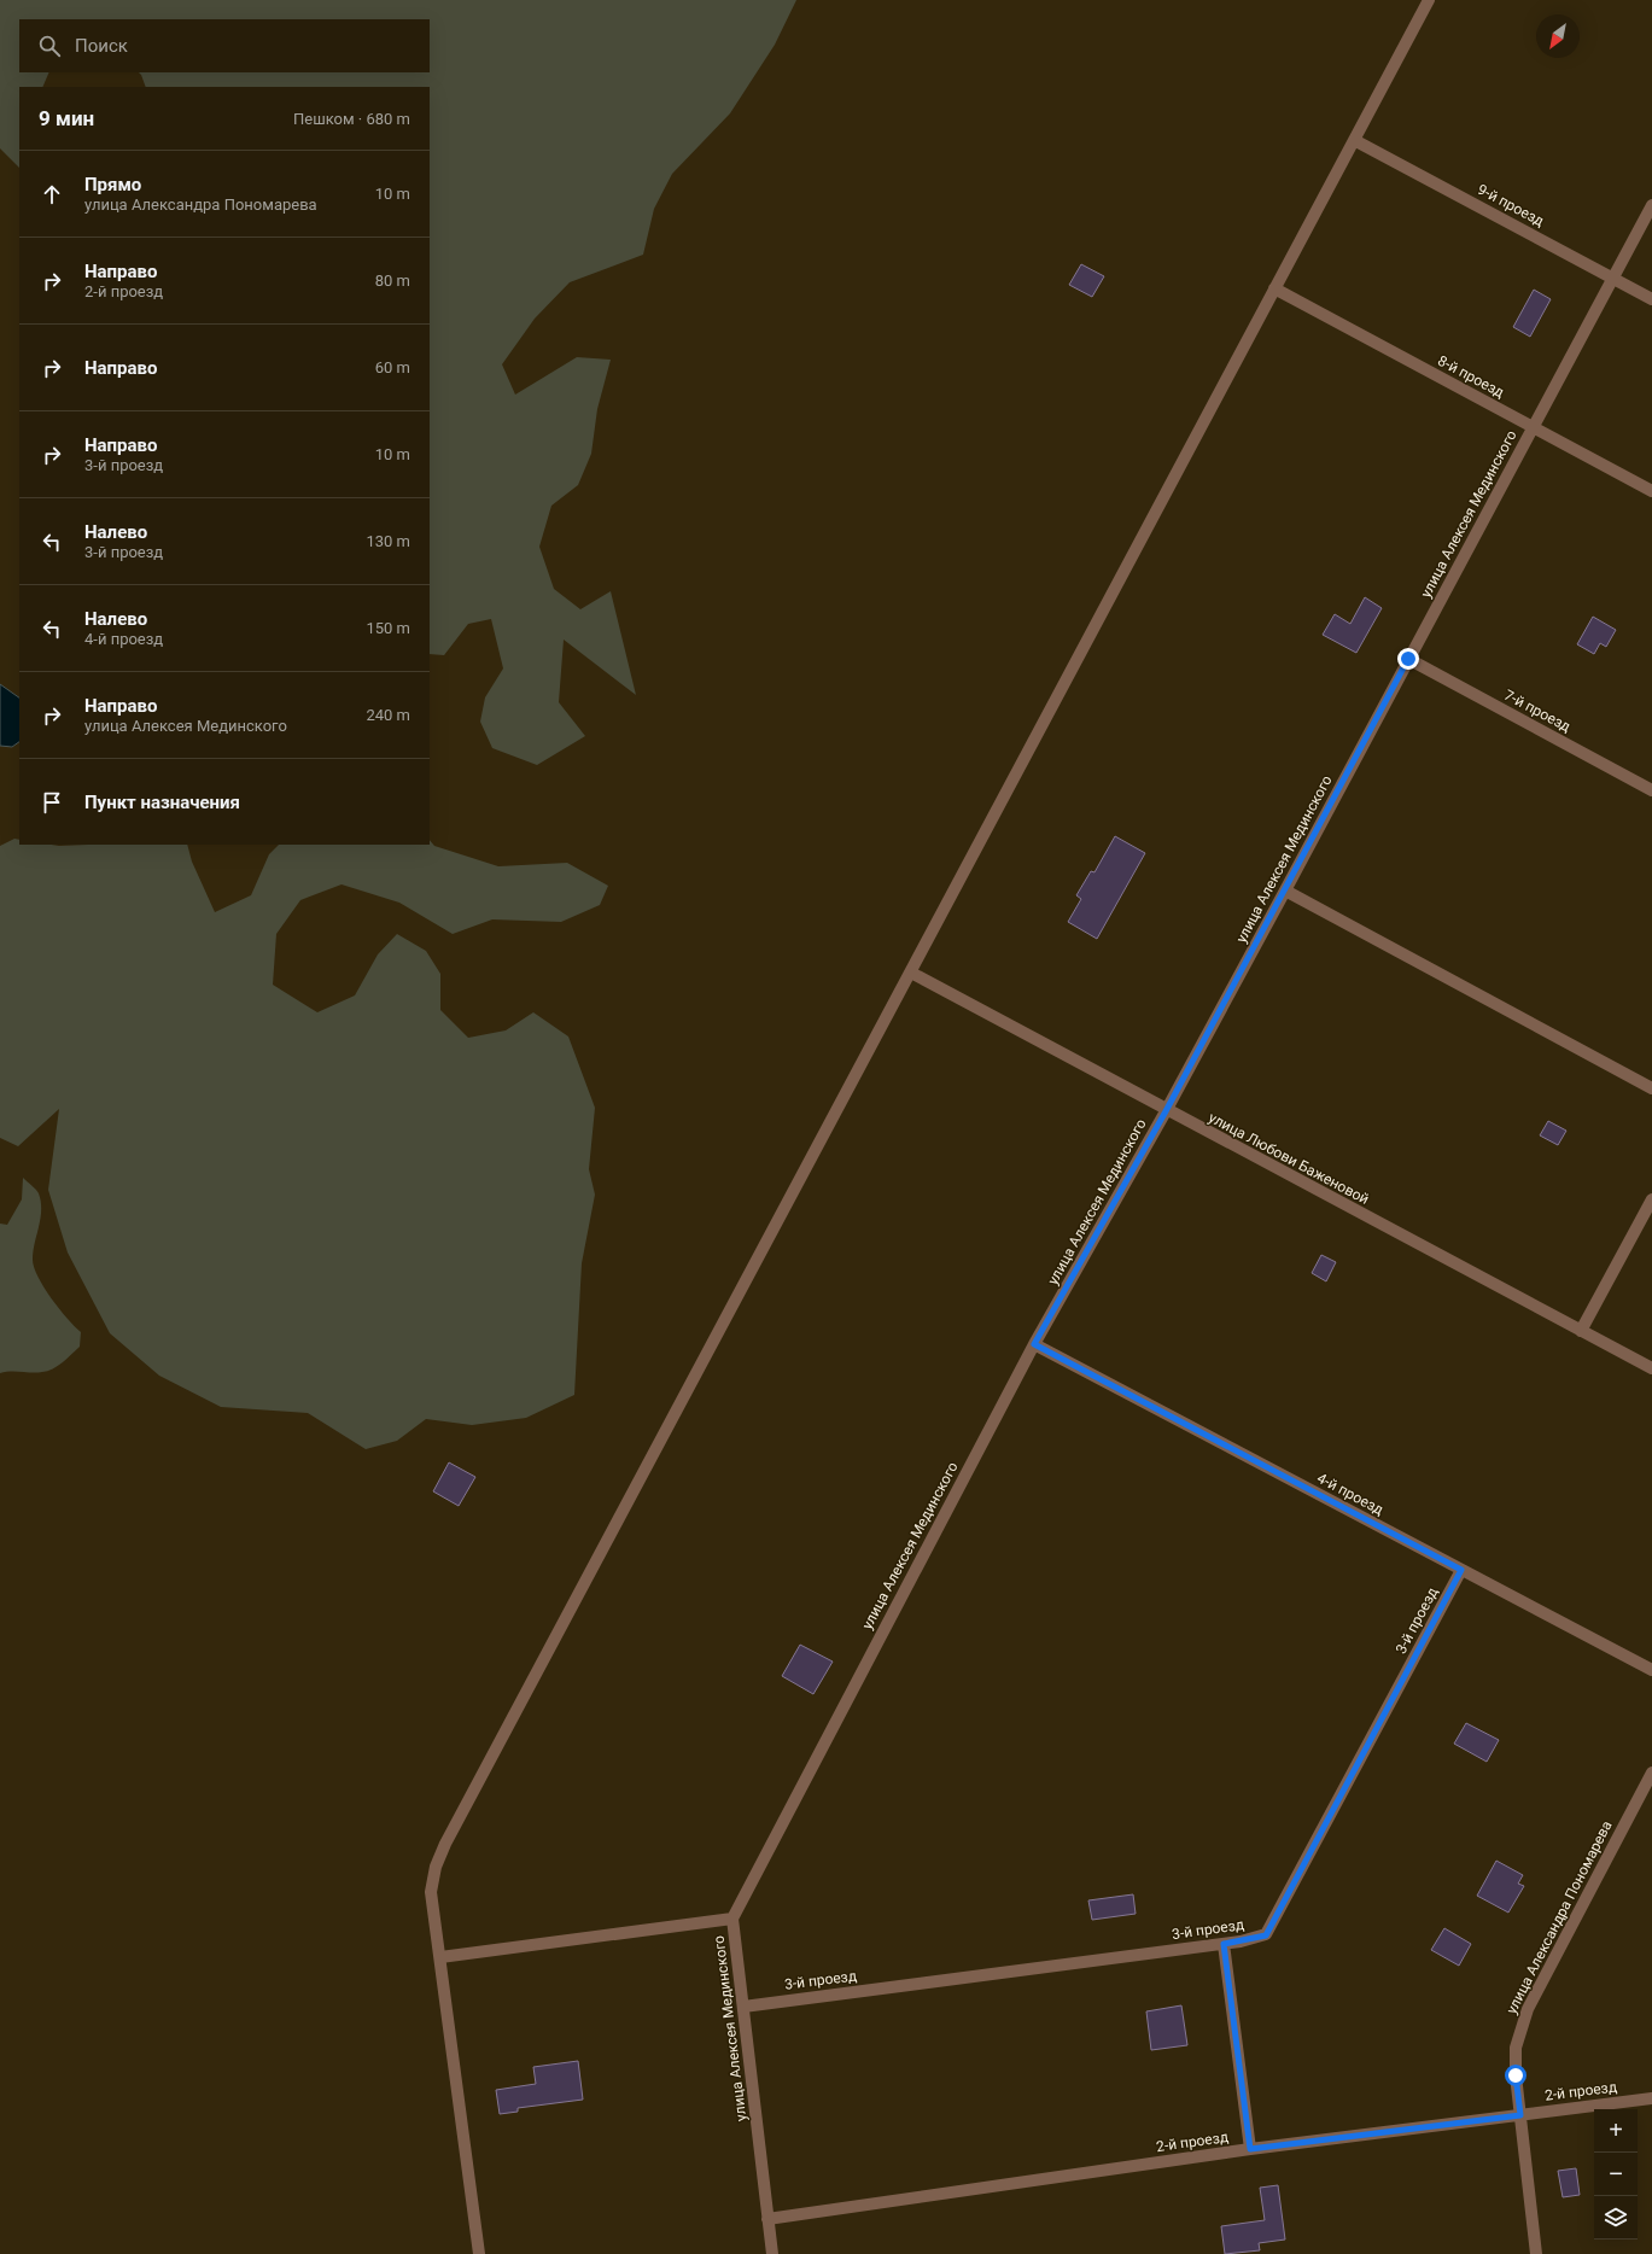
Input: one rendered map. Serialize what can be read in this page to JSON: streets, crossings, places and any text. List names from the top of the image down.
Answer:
{
  "streets": {
    "street": [
      "9-й проезд",
      "8-й проезд",
      "улица Алексея Мединского",
      "7-й проезд",
      "улица Любови Баженовой",
      "4-й проезд",
      "3-й проезд",
      "улица Александра Пономарева",
      "2-й проезд"
    ]
  },
  "crossings": [
    ["9-й проезд", "улица Алексея Мединского"],
    ["8-й проезд", "улица Алексея Мединского"],
    ["улица Алексея Мединского", "7-й проезд"],
    ["улица Алексея Мединского", "улица Любови Баженовой"],
    ["улица Алексея Мединского", "4-й проезд"],
    ["улица Алексея Мединского", "3-й проезд"],
    ["улица Алексея Мединского", "2-й проезд"],
    ["4-й проезд", "3-й проезд"],
    ["улица Александра Пономарева", "2-й проезд"]
  ],
  "north": "bottom left",
  "page": {
    "search": "Поиск",
    "heading": ["9 мин", "Пешком · 680 m"],
    "list": [
      ["Прямо", "улица Александра Пономарева", "10 m"],
      ["Направо", "2-й проезд", "80 m"],
      ["Направо", "60 m"],
      ["Направо", "3-й проезд", "10 m"],
      ["Налево", "3-й проезд", "130 m"],
      ["Налево", "4-й проезд", "150 m"],
      ["Направо", "улица Алексея Мединского", "240 m"],
      "Пункт назначения"
    ],
    "map_buttons": ["+", "−"]
  }
}
